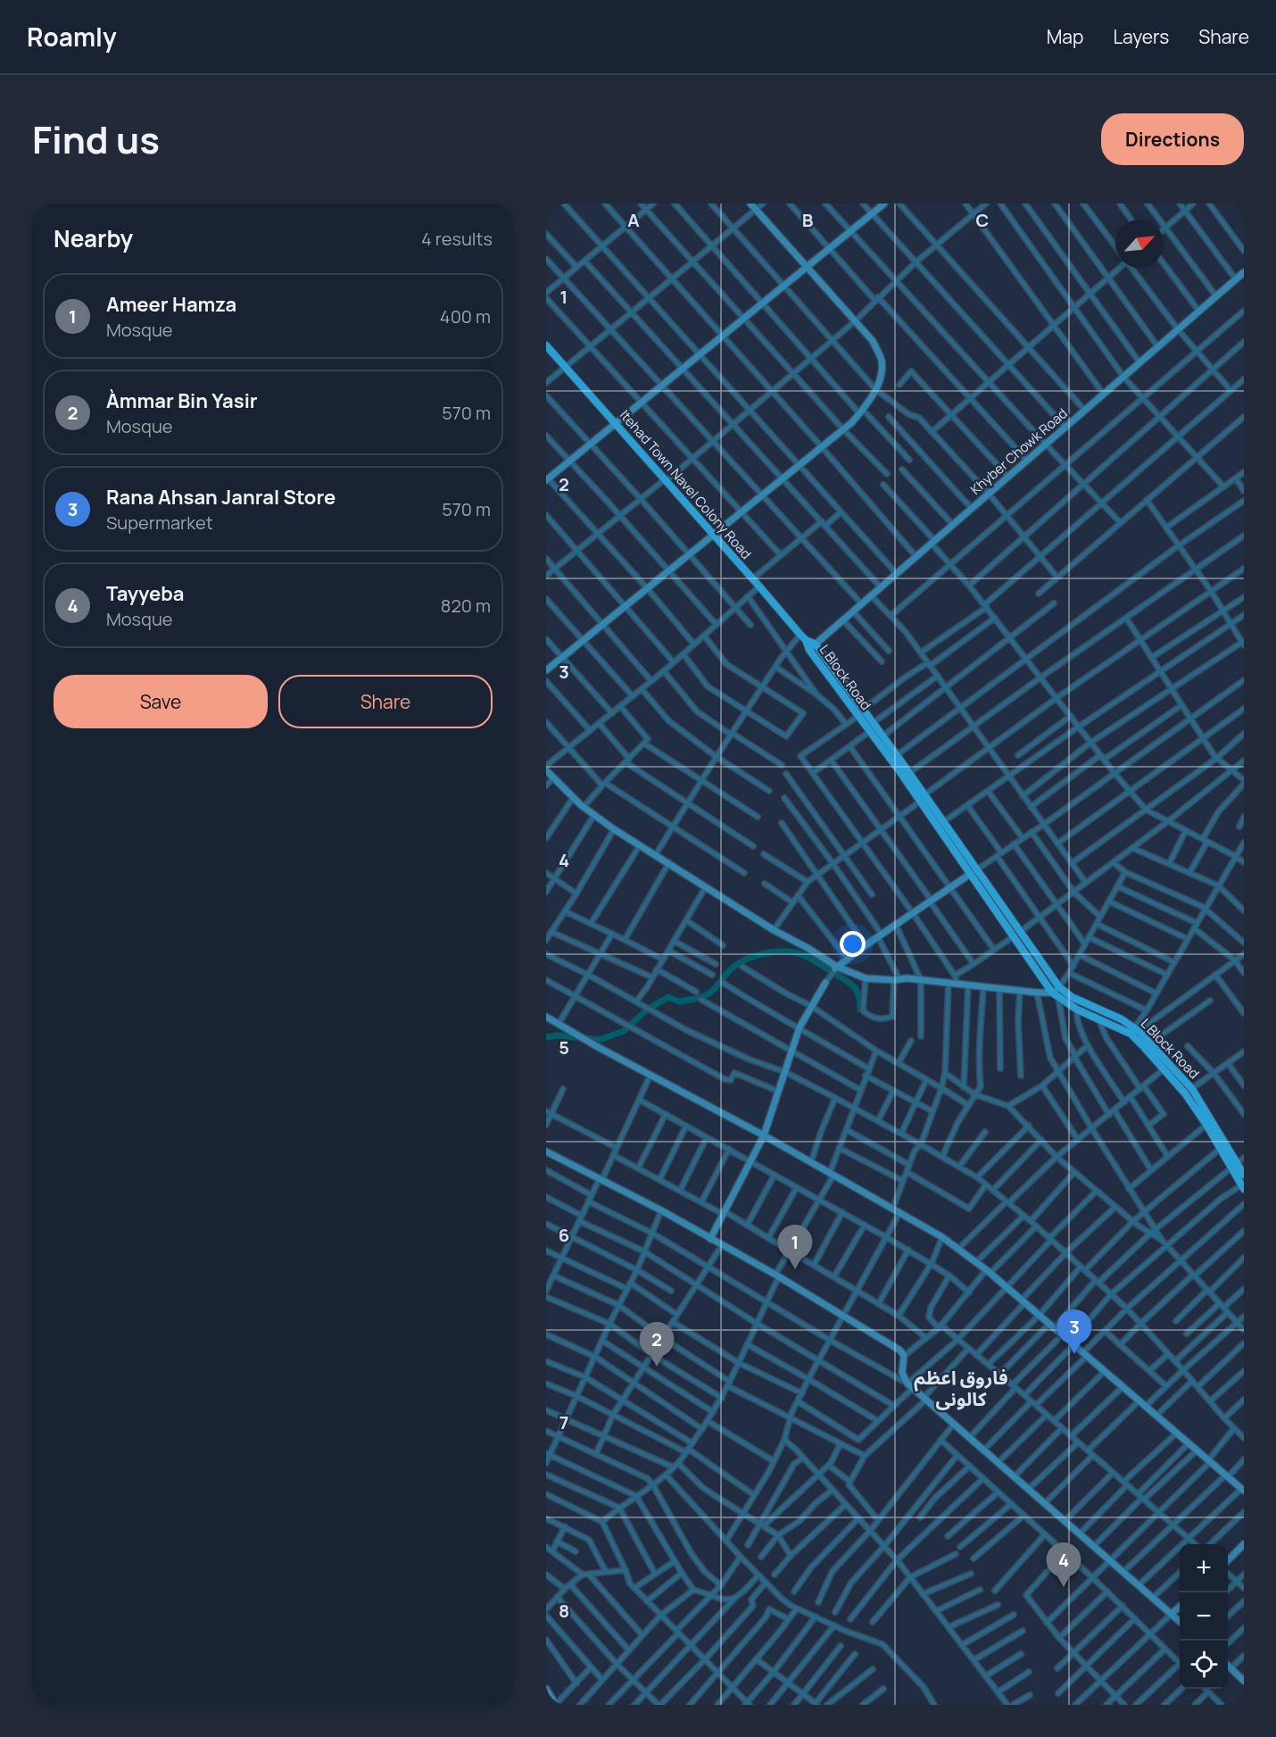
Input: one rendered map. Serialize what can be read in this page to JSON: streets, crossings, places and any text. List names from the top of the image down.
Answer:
{
  "streets": {
    "main road": ["Itehad Town Navel Colony Road", "L Block Road"],
    "street": ["Khyber Chowk Road"]
  },
  "crossings": [
    ["Khyber Chowk Road", "L Block Road"],
    ["Itehad Town Navel Colony Road", "L Block Road"]
  ],
  "districts": ["فاروق اعظم کالونی"],
  "north": "top right",
  "page": {
    "header": "Roamly",
    "nav": ["Map", "Layers", "Share"],
    "title": "Find us",
    "buttons": [
      "Directions",
      ["Save", "Share"]
    ],
    "heading": ["Nearby", "4 results"],
    "list": [
      {
        "mark": "1",
        "name": "Ameer Hamza",
        "note": "Mosque",
        "value": "400 m"
      },
      {
        "mark": "2",
        "name": "Àmmar Bin Yasir",
        "note": "Mosque",
        "value": "570 m"
      },
      {
        "mark": "3",
        "name": "Rana Ahsan Janral Store",
        "note": "Supermarket",
        "value": "570 m"
      },
      {
        "mark": "4",
        "name": "Tayyeba",
        "note": "Mosque",
        "value": "820 m"
      }
    ],
    "pins": [
      "1",
      "3",
      "2",
      "4"
    ],
    "map_buttons": ["+", "−"]
  },
  "grid": {
    "columns": ["A", "B", "C"],
    "rows": [
      "1",
      "2",
      "3",
      "4",
      "5",
      "6",
      "7",
      "8"
    ]
  }
}
